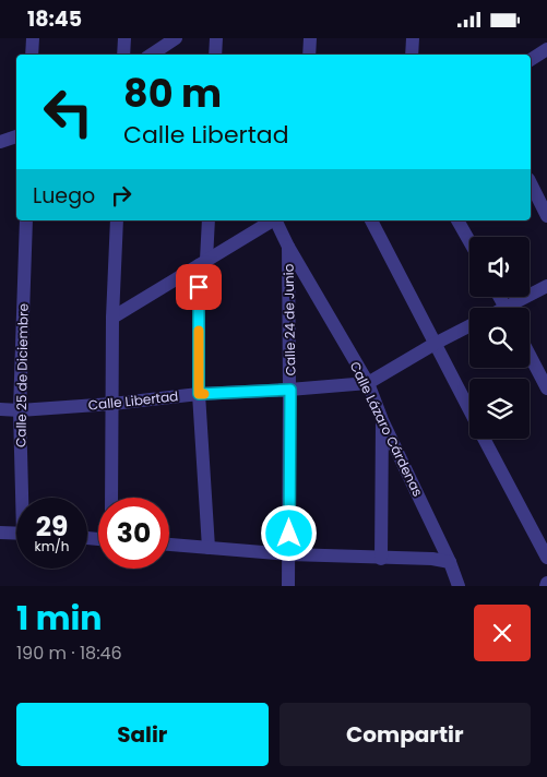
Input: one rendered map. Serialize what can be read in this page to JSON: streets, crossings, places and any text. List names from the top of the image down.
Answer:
{
  "streets": {
    "street": [
      "Calle 24 de Junio",
      "Calle 25 de Diciembre",
      "Calle Libertad",
      "Calle Lázaro Cárdenas"
    ]
  },
  "crossings": [
    ["Calle 24 de Junio", "Calle Libertad"],
    ["Calle 24 de Junio", "Calle Lázaro Cárdenas"],
    ["Calle 25 de Diciembre", "Calle Libertad"],
    ["Calle Libertad", "Calle Lázaro Cárdenas"]
  ],
  "page": {
    "status": "18:45",
    "turn": ["80 m", "Calle Libertad"],
    "then": "Luego",
    "speed": "29 km/h",
    "limit": "30",
    "heading": ["1 min", "190 m · 18:46"],
    "buttons": ["Salir", "Compartir"]
  }
}
